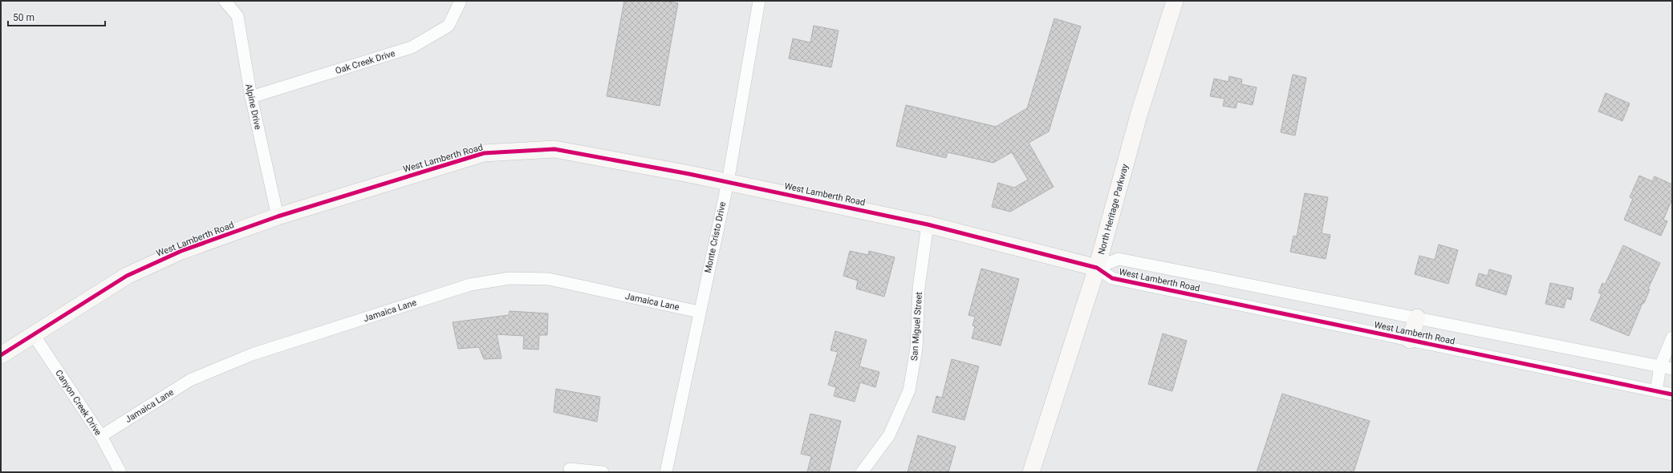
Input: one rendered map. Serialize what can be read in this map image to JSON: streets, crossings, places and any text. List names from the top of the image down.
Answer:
{
  "streets": {
    "street": [
      "Oak Creek Drive",
      "Alpine Drive",
      "West Lamberth Road",
      "North Heritage Parkway",
      "Monte Cristo Drive",
      "Jamaica Lane",
      "San Miguel Street",
      "Canyon Creek Drive"
    ]
  },
  "crossings": [
    ["Oak Creek Drive", "Alpine Drive"],
    ["Alpine Drive", "West Lamberth Road"],
    ["West Lamberth Road", "North Heritage Parkway"],
    ["West Lamberth Road", "Monte Cristo Drive"],
    ["West Lamberth Road", "San Miguel Street"],
    ["West Lamberth Road", "Canyon Creek Drive"],
    ["Monte Cristo Drive", "Jamaica Lane"],
    ["Jamaica Lane", "Canyon Creek Drive"]
  ],
  "scale_bar": "50 m"
}
